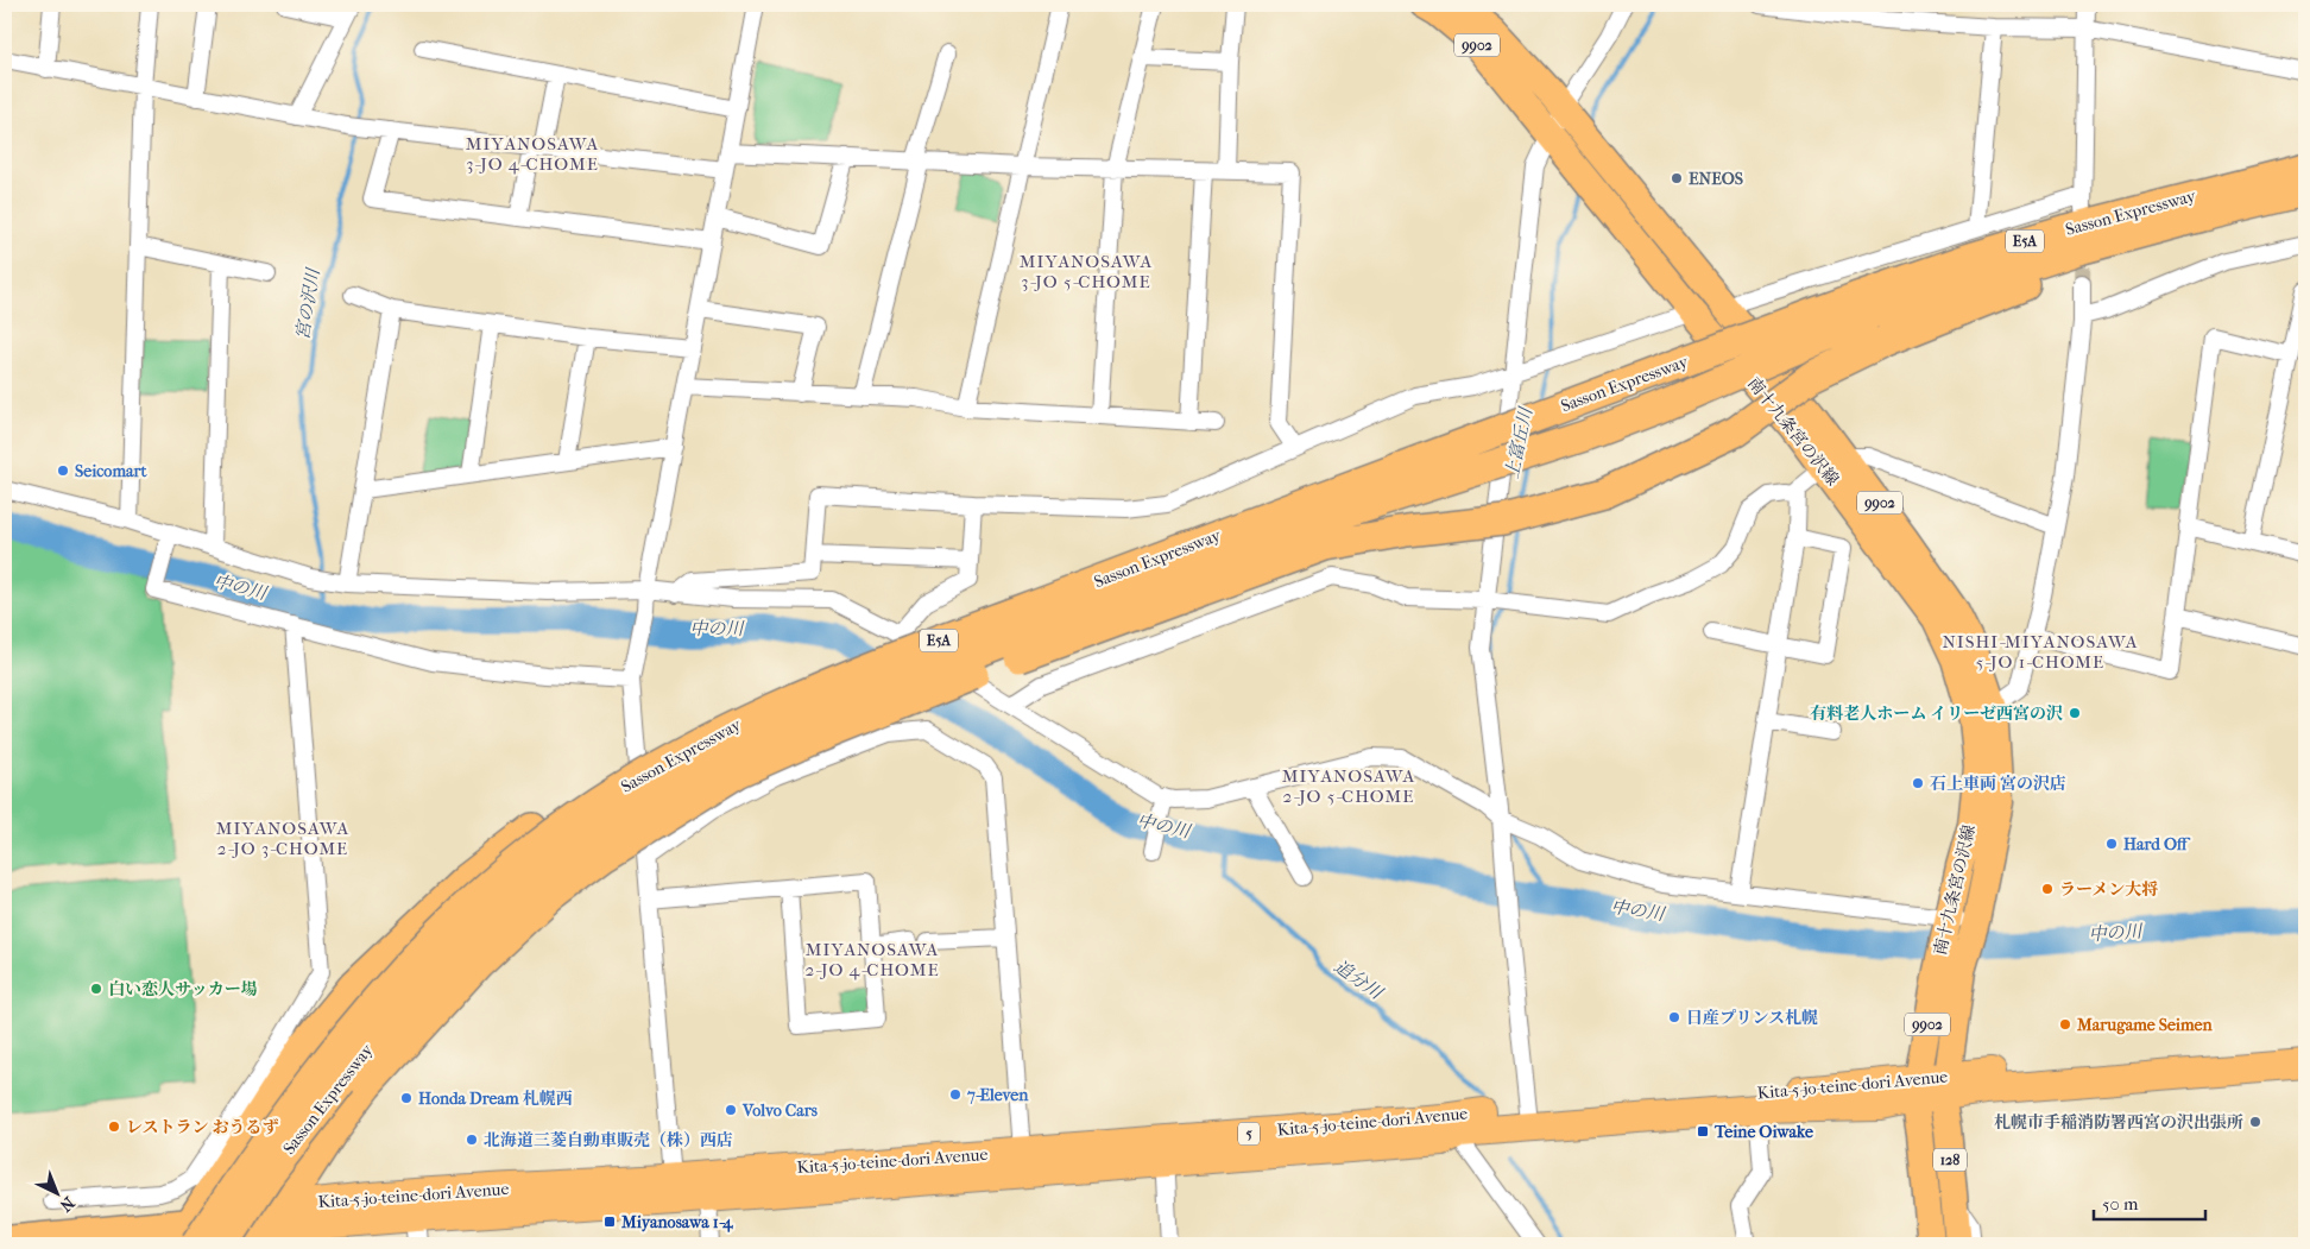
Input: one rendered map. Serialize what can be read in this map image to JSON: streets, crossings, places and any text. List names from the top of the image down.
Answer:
{
  "streets": {
    "highway": [
      "Sasson Expressway",
      "E5A",
      "Kita-5-jo-teine-dori Avenue",
      "5"
    ],
    "main road": ["9902", "南十九条宮の沢線", "128"]
  },
  "crossings": [
    ["Sasson Expressway", "Kita-5-jo-teine-dori Avenue"],
    ["南十九条宮の沢線", "Kita-5-jo-teine-dori Avenue"],
    ["南十九条宮の沢線", "128"],
    ["Kita-5-jo-teine-dori Avenue", "128"]
  ],
  "districts": [
    "MIYANOSAWA 3-JO 4-CHOME",
    "MIYANOSAWA 3-JO 5-CHOME",
    "NISHI-MIYANOSAWA 5-JO 1-CHOME",
    "MIYANOSAWA 2-JO 5-CHOME",
    "MIYANOSAWA 2-JO 3-CHOME",
    "MIYANOSAWA 2-JO 4-CHOME"
  ],
  "water": [
    "宮の沢川",
    "上富丘川",
    "中の川",
    "追分川"
  ],
  "places": {
    "other": [
      "ENEOS",
      "Seicomart",
      "有料老人ホーム イリーゼ西宮の沢",
      "石上車両 宮の沢店",
      "Hard Off",
      "ラーメン大将",
      "白い恋人サッカー場",
      "日産プリンス札幌",
      "Marugame Seimen",
      "7-Eleven",
      "Honda Dream 札幌西",
      "Volvo Cars",
      "札幌市手稲消防署西宮の沢出張所",
      "レストラン おうるず",
      "北海道三菱自動車販売（株）西店"
    ],
    "transit": ["Teine Oiwake", "Miyanosawa 1-4"]
  },
  "scale_bar": "50 m",
  "north": "bottom right"
}
